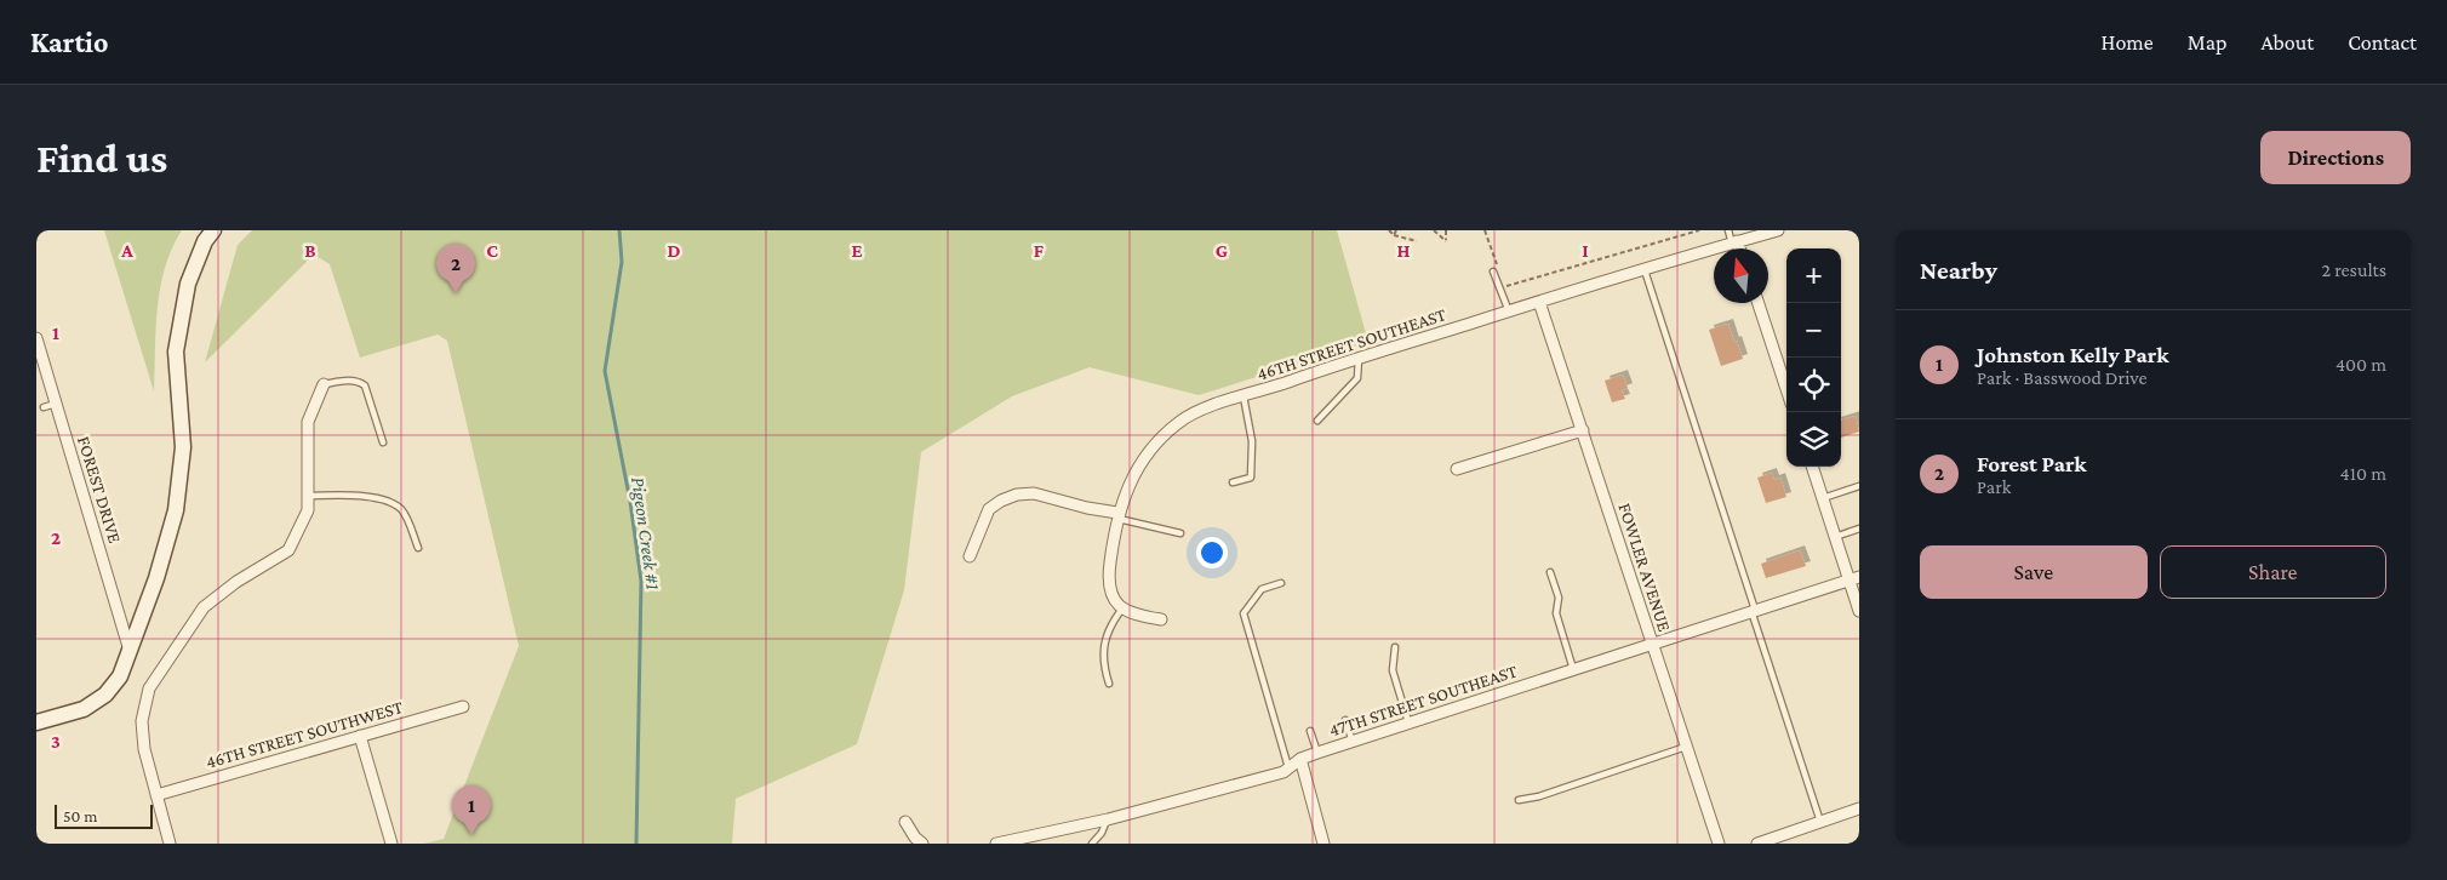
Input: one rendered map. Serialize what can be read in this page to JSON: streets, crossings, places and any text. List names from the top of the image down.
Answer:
{
  "streets": {
    "street": [
      "46TH STREET SOUTHEAST",
      "FOREST DRIVE",
      "FOWLER AVENUE",
      "47TH STREET SOUTHEAST",
      "46TH STREET SOUTHWEST"
    ]
  },
  "crossings": [
    ["46TH STREET SOUTHEAST", "FOWLER AVENUE"],
    ["FOWLER AVENUE", "47TH STREET SOUTHEAST"]
  ],
  "water": ["Pigeon Creek #1"],
  "scale_bar": "50 m",
  "north": "top",
  "page": {
    "header": "Kartio",
    "nav": [
      "Home",
      "Map",
      "About",
      "Contact"
    ],
    "buttons": [
      "Directions",
      ["Save", "Share"]
    ],
    "title": "Find us",
    "heading": ["Nearby", "2 results"],
    "pins": ["2", "1"],
    "map_buttons": ["+", "−"],
    "list": [
      {
        "mark": "1",
        "name": "Johnston Kelly Park",
        "note": "Park · Basswood Drive",
        "value": "400 m"
      },
      {
        "mark": "2",
        "name": "Forest Park",
        "note": "Park",
        "value": "410 m"
      }
    ],
    "scale": "50 m"
  },
  "grid": {
    "columns": [
      "A",
      "B",
      "C",
      "D",
      "E",
      "F",
      "G",
      "H",
      "I"
    ],
    "rows": ["1", "2", "3"]
  }
}
